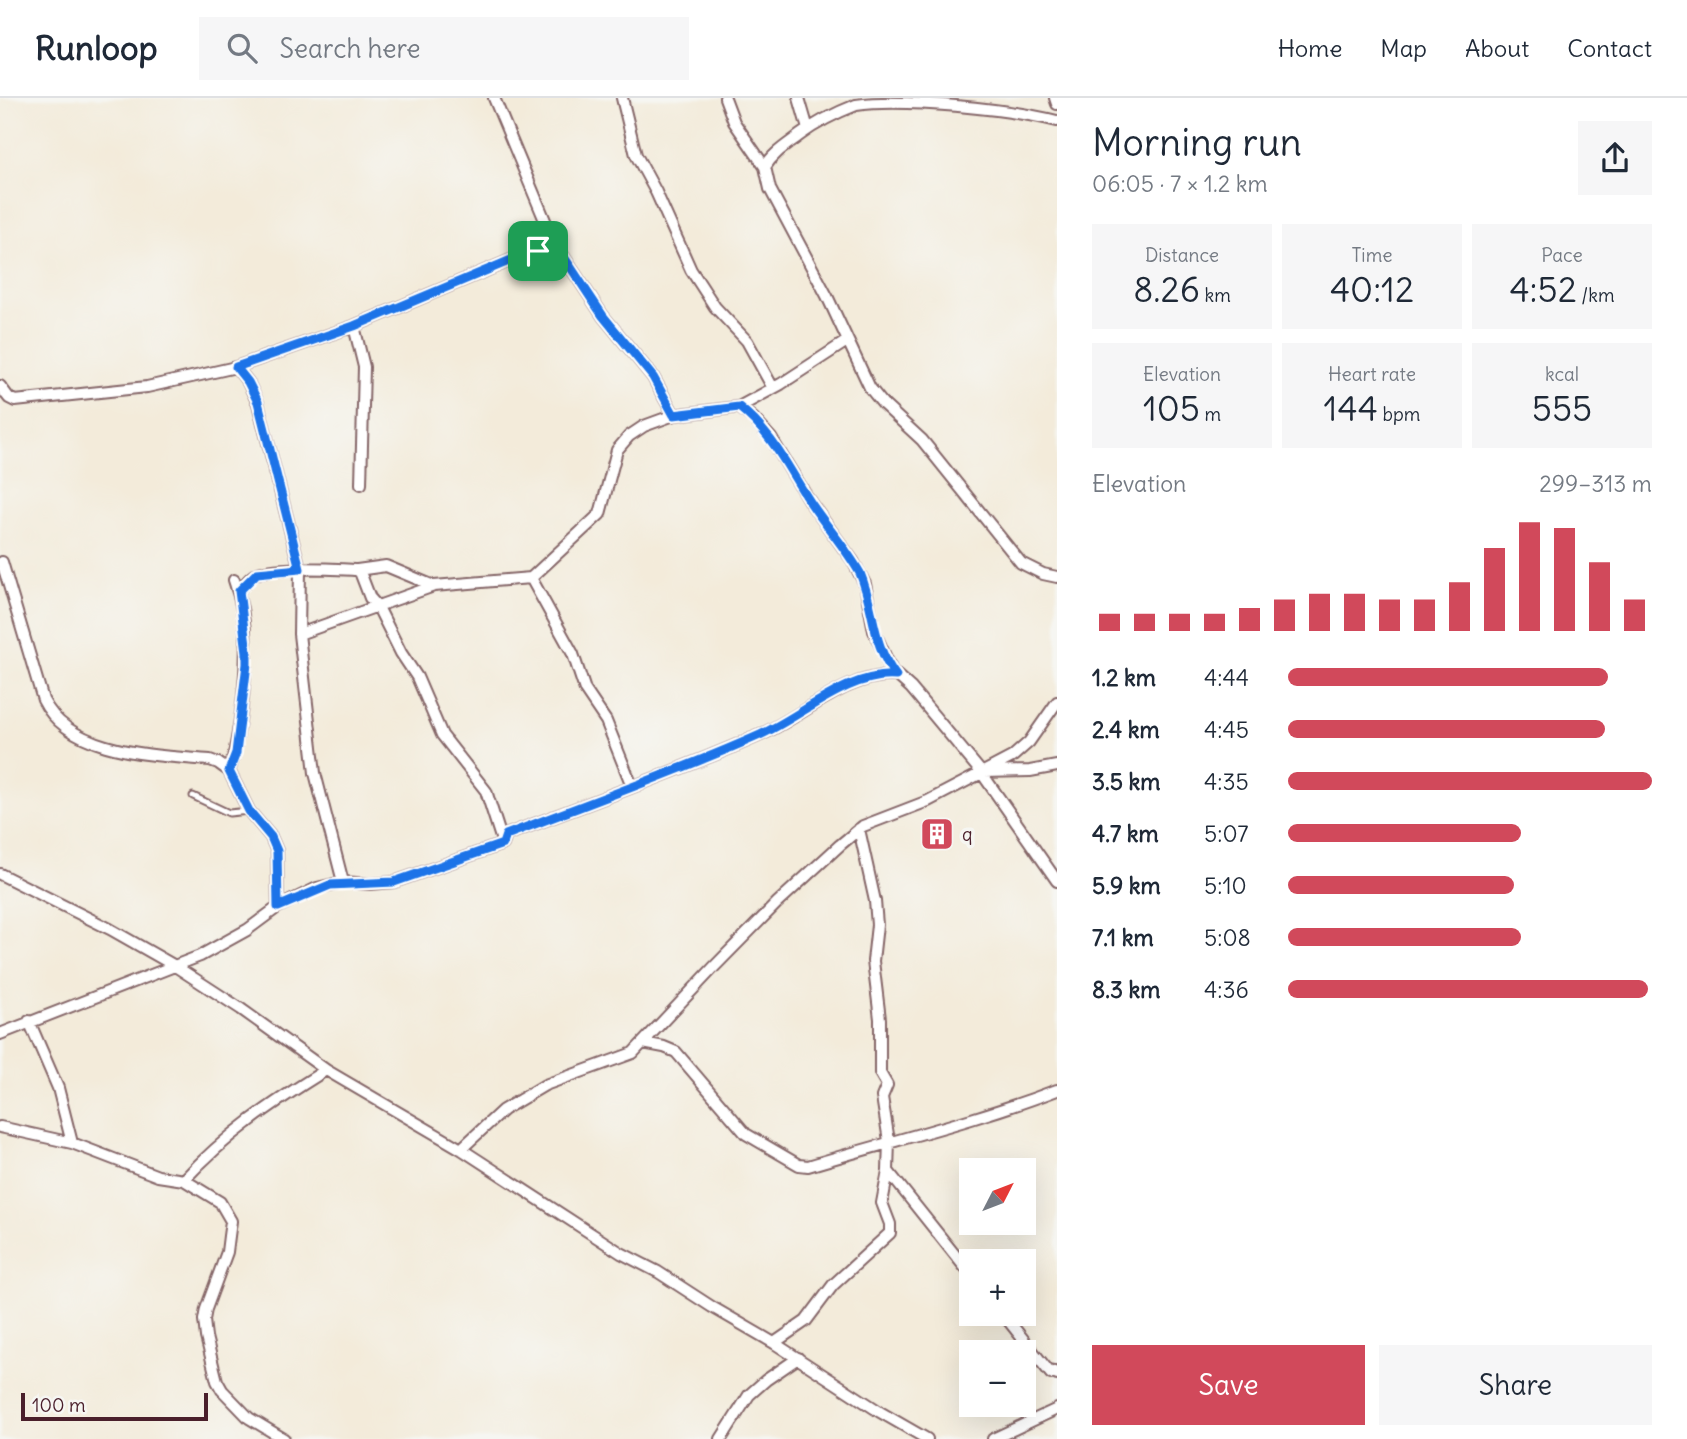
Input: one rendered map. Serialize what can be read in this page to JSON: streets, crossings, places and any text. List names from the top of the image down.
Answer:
{
  "places": {
    "building": ["q"]
  },
  "scale_bar": "100 m",
  "north": "top right",
  "page": {
    "header": "Runloop",
    "search": "Search here",
    "nav": [
      "Home",
      "Map",
      "About",
      "Contact"
    ],
    "heading": ["Morning run", "06:05 · 7 × 1.2 km"],
    "stats": [
      ["Distance", "8.26 km"],
      ["Time", "40:12"],
      ["Pace", "4:52 /km"],
      ["Elevation", "105 m"],
      ["Heart rate", "144 bpm"],
      ["kcal", "555"]
    ],
    "chart": ["Elevation", "299–313 m"],
    "list": [
      {
        "name": "1.2 km",
        "note": "4:44"
      },
      {
        "name": "2.4 km",
        "note": "4:45"
      },
      {
        "name": "3.5 km",
        "note": "4:35"
      },
      {
        "name": "4.7 km",
        "note": "5:07"
      },
      {
        "name": "5.9 km",
        "note": "5:10"
      },
      {
        "name": "7.1 km",
        "note": "5:08"
      },
      {
        "name": "8.3 km",
        "note": "4:36"
      }
    ],
    "map_buttons": ["+", "−"],
    "buttons": ["Save", "Share"],
    "scale": "100 m"
  }
}
